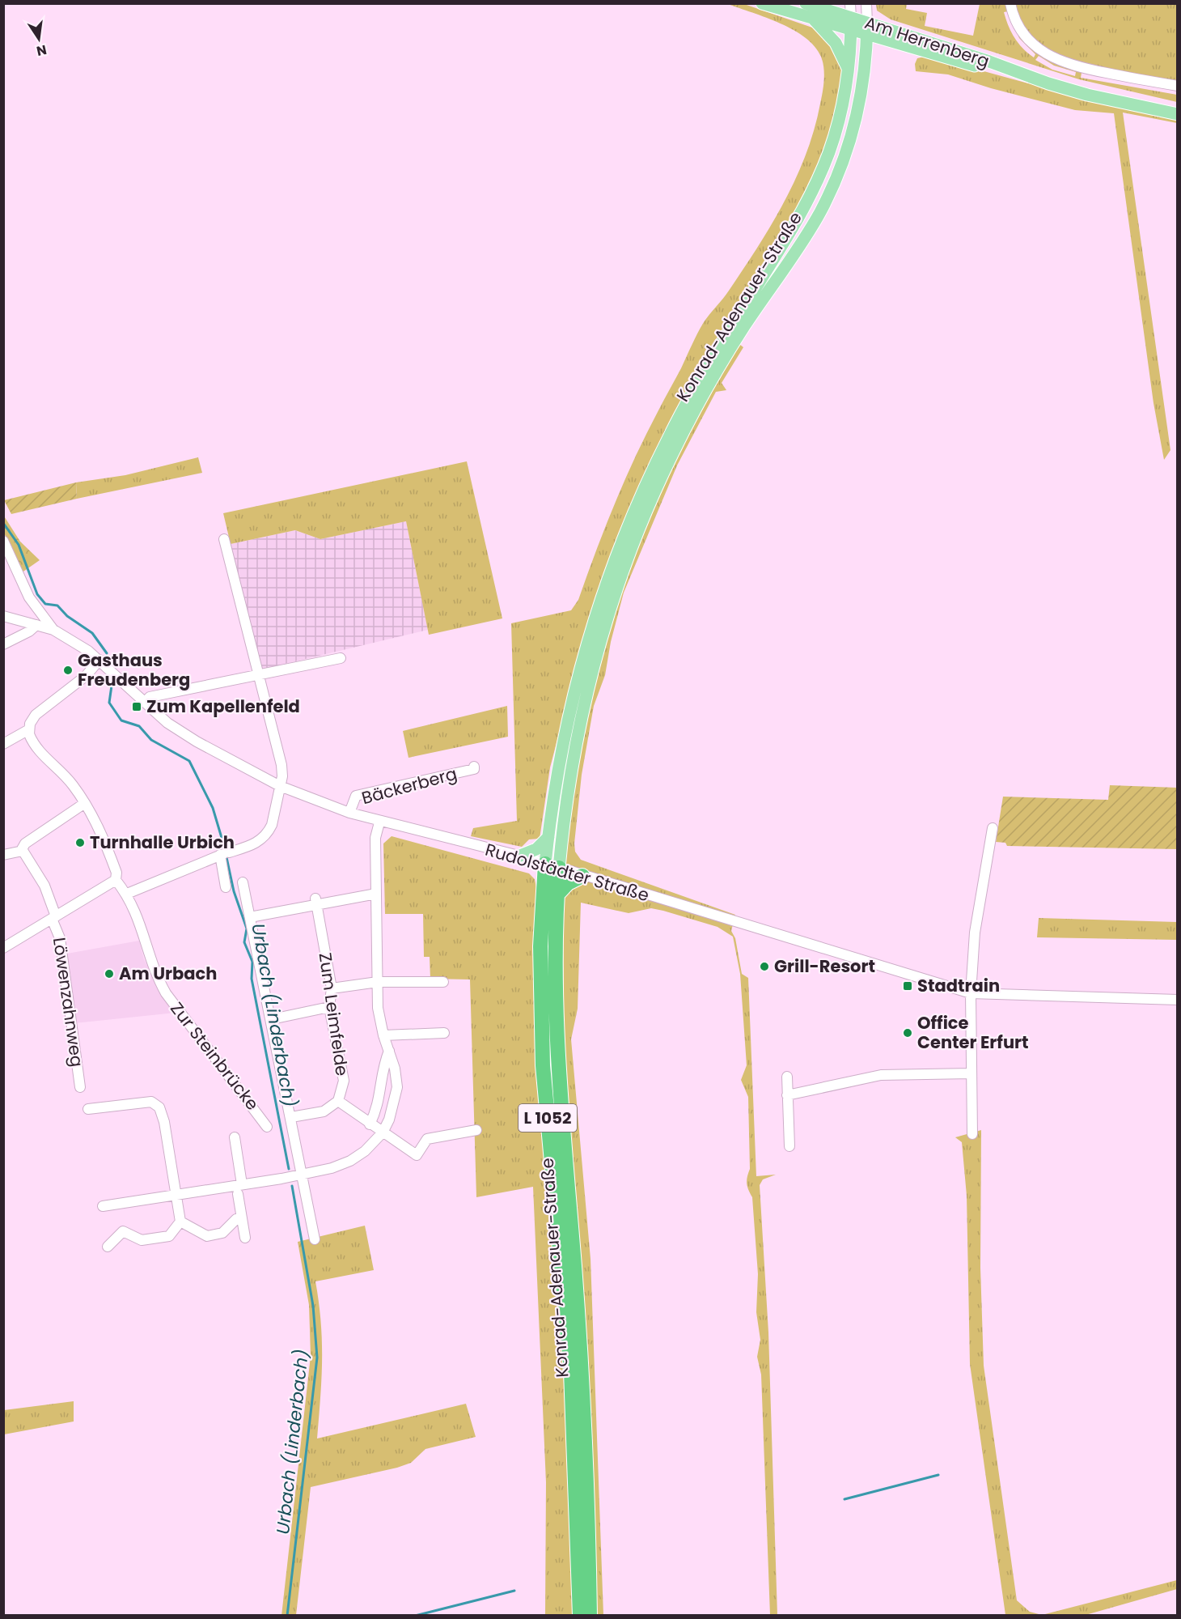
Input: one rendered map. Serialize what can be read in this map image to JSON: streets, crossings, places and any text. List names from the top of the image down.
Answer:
{
  "streets": {
    "highway": ["Konrad-Adenauer-Straße", "L 1052"],
    "main road": ["Am Herrenberg"],
    "street": [
      "Bäckerberg",
      "Rudolstädter Straße",
      "Löwenzahnweg",
      "Zum Leimfelde",
      "Zur Steinbrücke"
    ]
  },
  "crossings": [
    ["Am Herrenberg", "Konrad-Adenauer-Straße"],
    ["Konrad-Adenauer-Straße", "Rudolstädter Straße"],
    ["Bäckerberg", "Rudolstädter Straße"]
  ],
  "water": ["Urbach (Linderbach)"],
  "places": {
    "other": [
      "Gasthaus Freudenberg",
      "Turnhalle Urbich",
      "Grill-Resort",
      "Am Urbach",
      "Office Center Erfurt"
    ],
    "transit": ["Zum Kapellenfeld", "Stadtrain"]
  },
  "north": "bottom"
}
